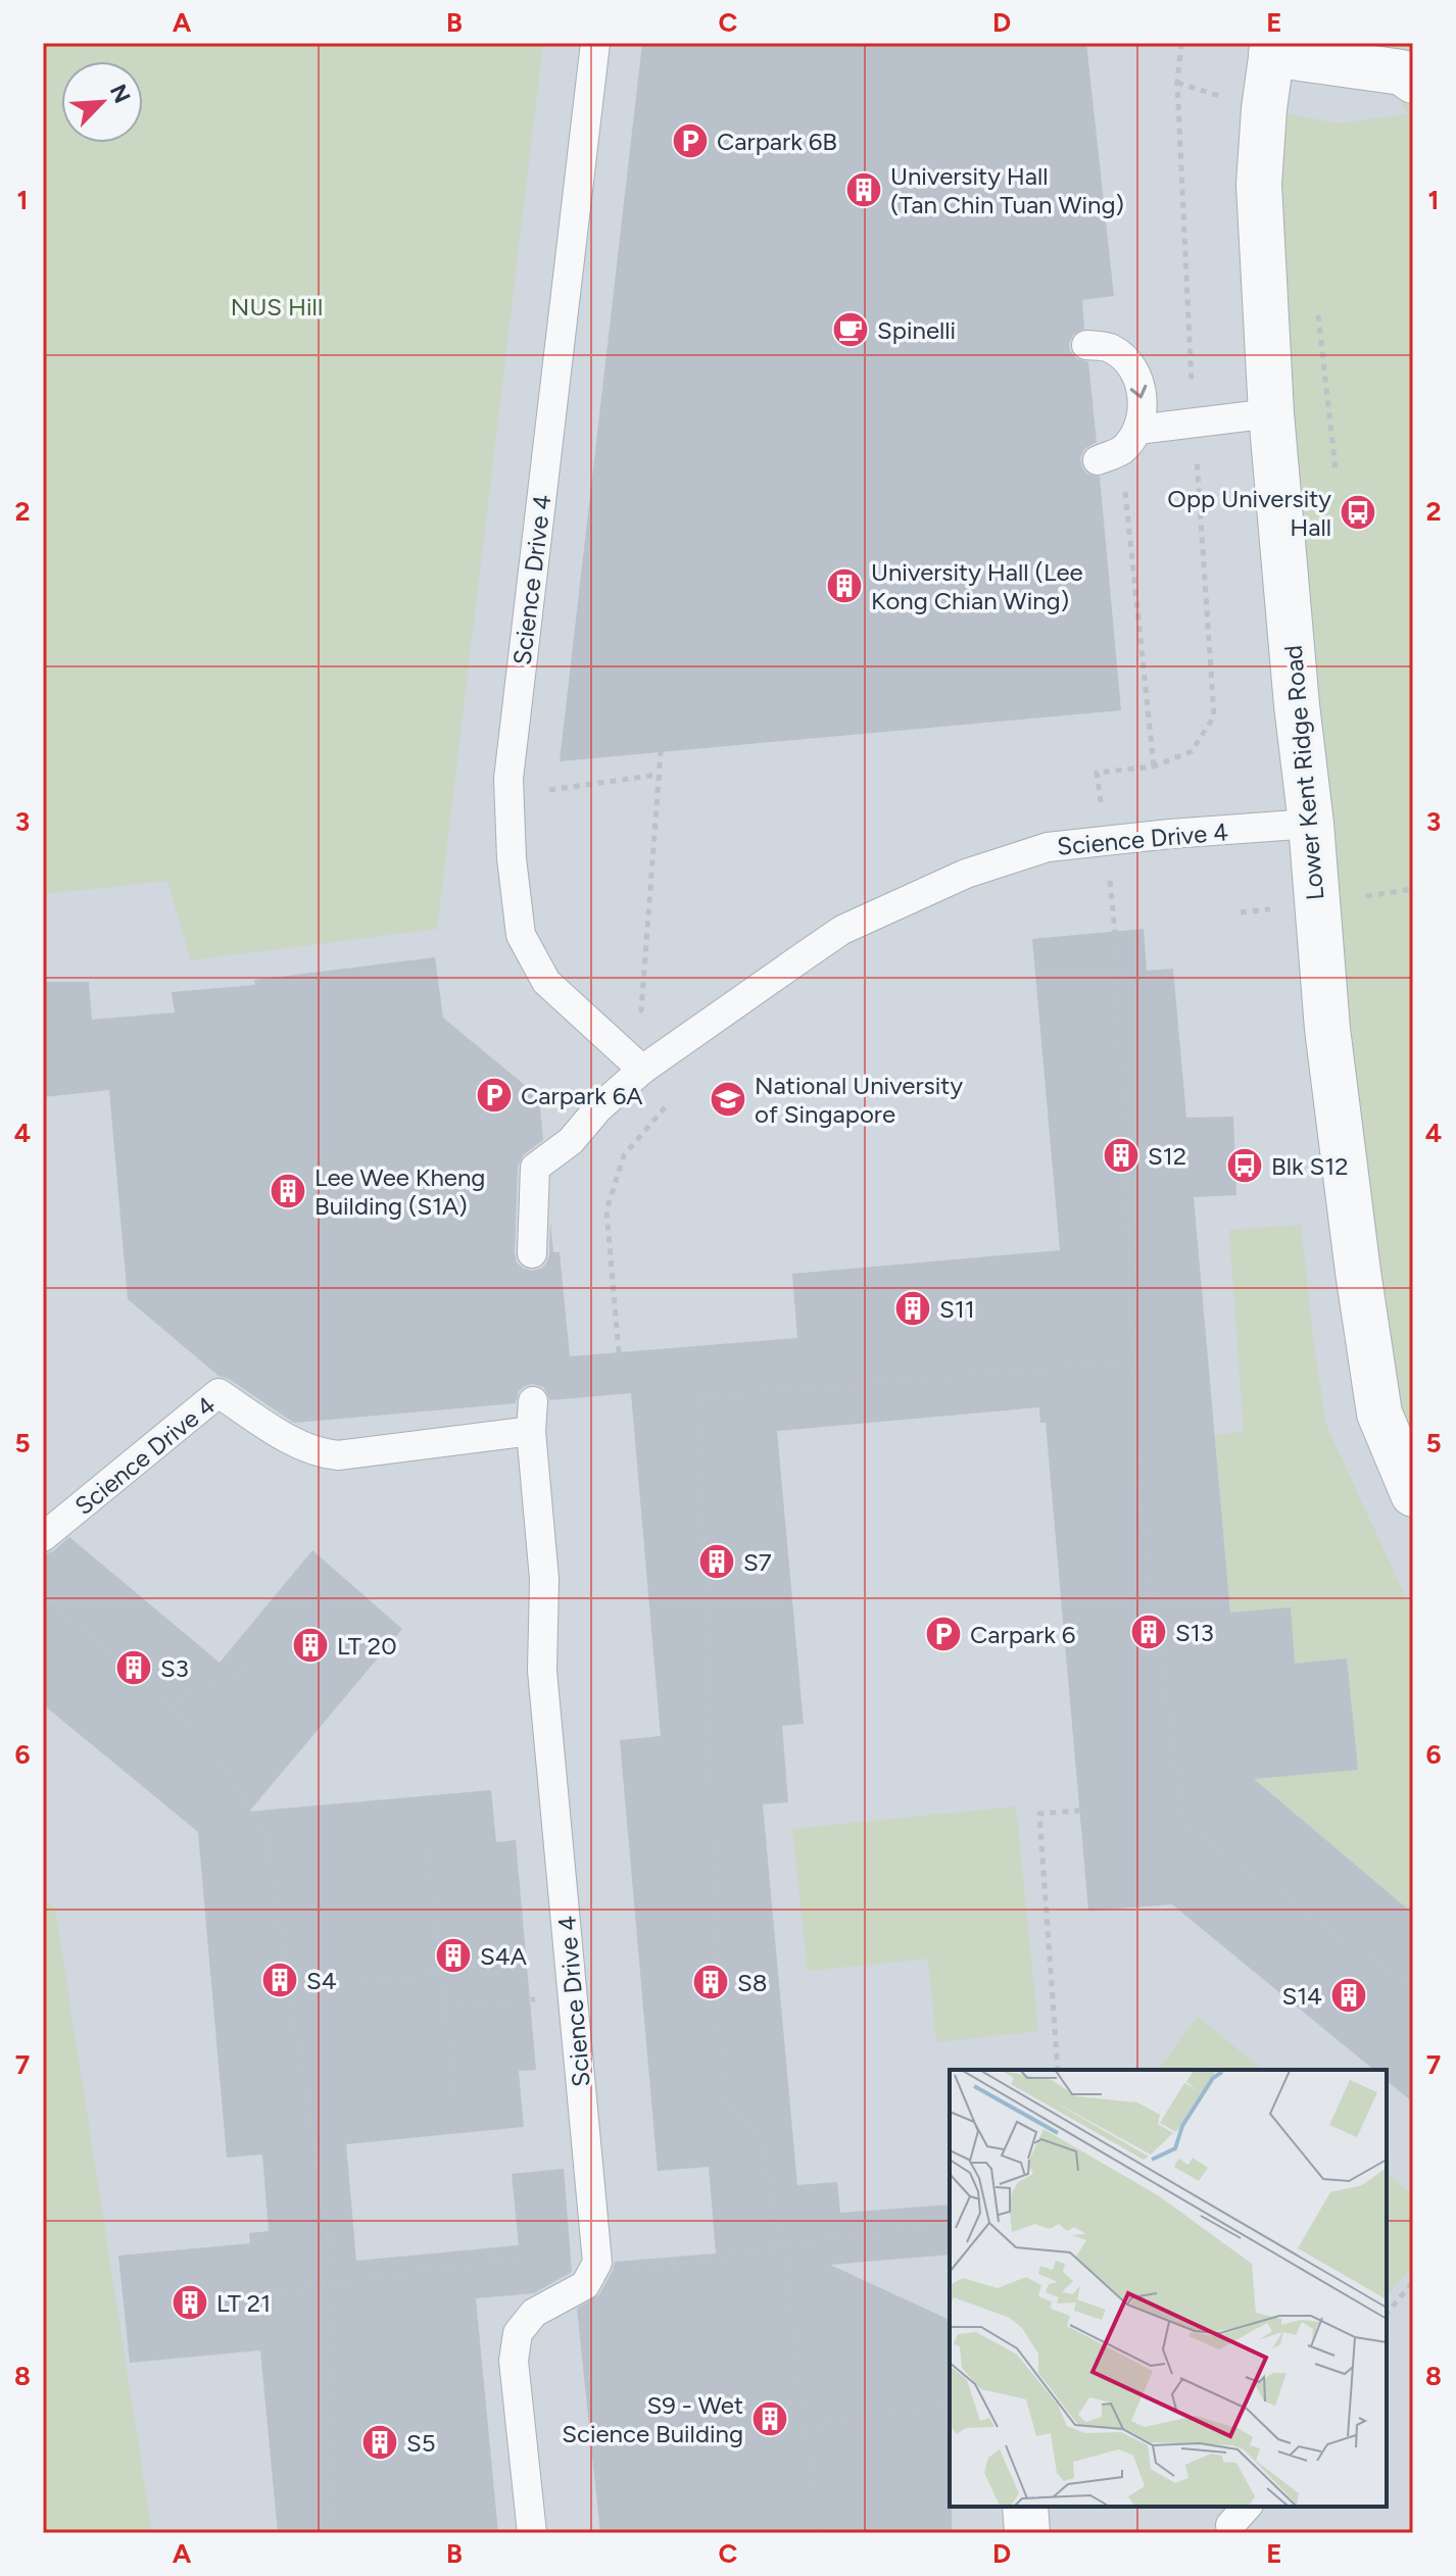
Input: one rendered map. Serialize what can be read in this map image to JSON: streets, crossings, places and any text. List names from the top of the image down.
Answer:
{
  "streets": {
    "street": ["Lower Kent Ridge Road"],
    "lane": ["Science Drive 4"]
  },
  "crossings": [
    ["Science Drive 4", "Lower Kent Ridge Road"]
  ],
  "parks": ["NUS Hill"],
  "places": {
    "parking": ["Carpark 6B", "Carpark 6A", "Carpark 6"],
    "building": [
      "University Hall (Tan Chin Tuan Wing)",
      "University Hall (Lee Kong Chian Wing)",
      "S12",
      "Lee Wee Kheng Building (S1A)",
      "S11",
      "S7",
      "S13",
      "LT 20",
      "S3",
      "S4A",
      "S4",
      "S8",
      "S14",
      "LT 21",
      "S9 - Wet Science Building",
      "S5"
    ],
    "cafe": ["Spinelli"],
    "bus stop": ["Opp University Hall", "Blk S12"],
    "school or university": ["National University of Singapore"]
  },
  "north": "top right",
  "grid": {
    "columns": [
      "A",
      "B",
      "C",
      "D",
      "E"
    ],
    "rows": [
      "1",
      "2",
      "3",
      "4",
      "5",
      "6",
      "7",
      "8"
    ]
  }
}
